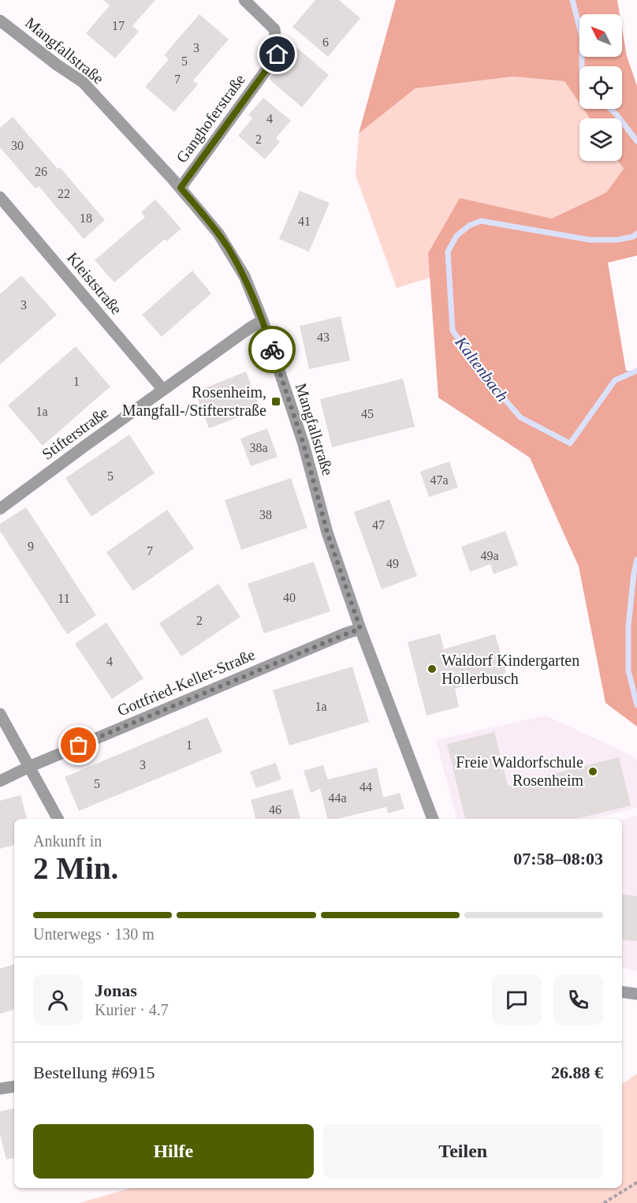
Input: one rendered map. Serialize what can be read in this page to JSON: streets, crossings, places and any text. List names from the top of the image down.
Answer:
{
  "streets": {
    "street": [
      "Mangfallstraße",
      "Ganghoferstraße",
      "Kleiststraße",
      "Stifterstraße",
      "Gottfried-Keller-Straße"
    ]
  },
  "crossings": [
    ["Mangfallstraße", "Ganghoferstraße"],
    ["Mangfallstraße", "Stifterstraße"],
    ["Mangfallstraße", "Gottfried-Keller-Straße"],
    ["Kleiststraße", "Stifterstraße"]
  ],
  "water": ["Kaltenbach"],
  "places": {
    "transit": ["Rosenheim, Mangfall-/Stifterstraße"],
    "other": ["Waldorf Kindergarten Hollerbusch", "Freie Waldorfschule Rosenheim"]
  },
  "house_numbers": [
    "17",
    "6",
    "3",
    "5",
    "7",
    "4",
    "2",
    "30",
    "26",
    "22",
    "18",
    "41",
    "3",
    "43",
    "1",
    "1a",
    "45",
    "38a",
    "5",
    "47a",
    "38",
    "47",
    "9",
    "7",
    "49a",
    "49",
    "40",
    "11",
    "2",
    "4",
    "1a",
    "1",
    "3",
    "5",
    "44",
    "44a",
    "46"
  ],
  "north": "top left",
  "page": {
    "heading": ["2 Min.", "Ankunft in", "07:58–08:03"],
    "panel": [
      "Jonas",
      "Kurier · 4.7",
      "Bestellung #6915",
      "26.88 €"
    ],
    "bar": "Unterwegs · 130 m",
    "buttons": ["Hilfe", "Teilen"]
  }
}
